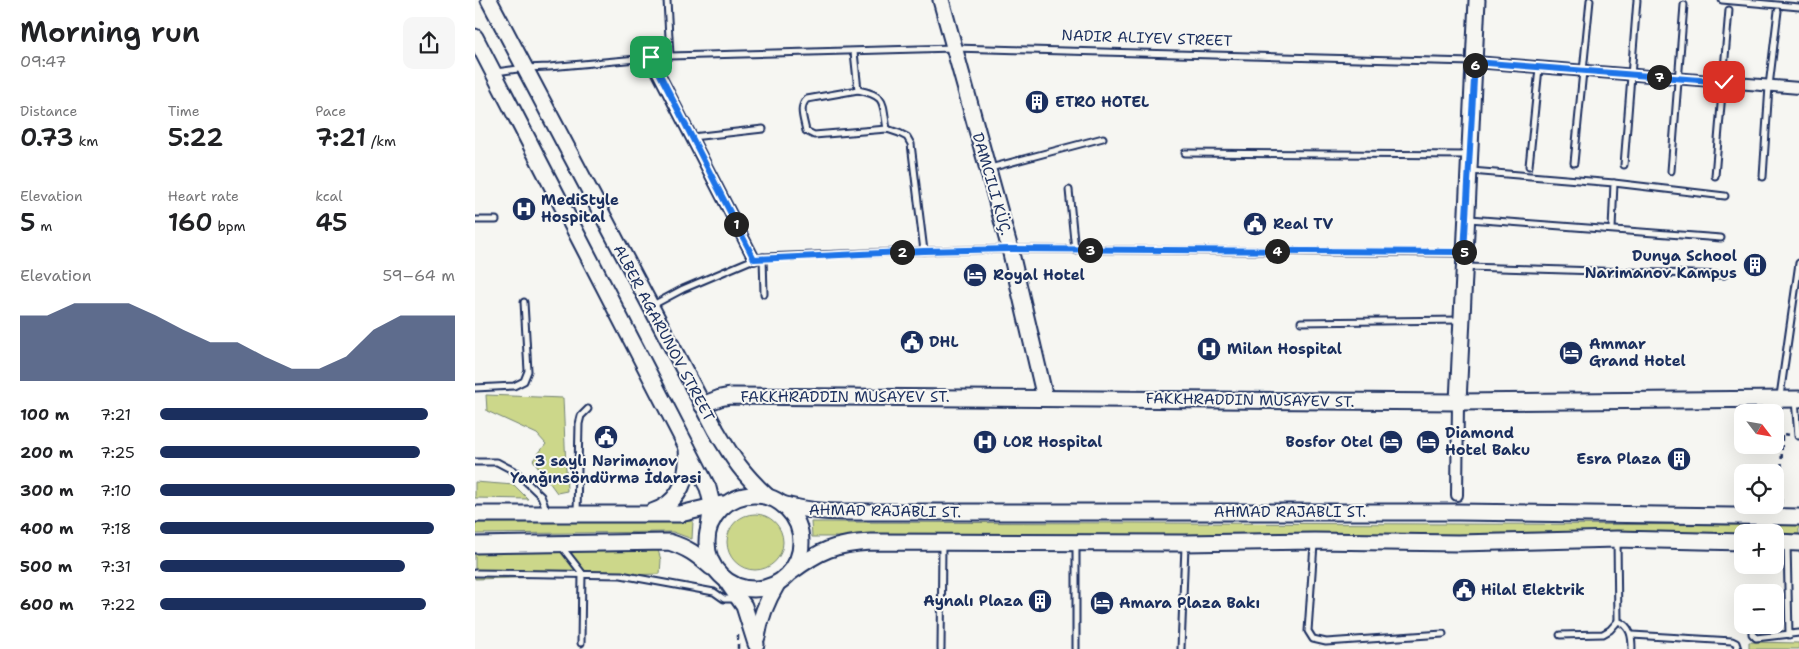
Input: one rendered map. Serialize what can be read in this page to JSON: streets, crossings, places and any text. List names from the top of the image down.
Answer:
{
  "streets": {
    "main road": ["ALBER AGARUNOV STREET", "FAKKHRADDIN MUSAYEV ST.", "AHMAD RAJABLI ST."],
    "street": ["NADIR ALIYEV STREET"]
  },
  "crossings": [
    ["NADIR ALIYEV STREET", "ALBER AGARUNOV STREET"],
    ["ALBER AGARUNOV STREET", "FAKKHRADDIN MUSAYEV ST."],
    ["ALBER AGARUNOV STREET", "AHMAD RAJABLI ST."]
  ],
  "places": {
    "building": [
      "ETRO HOTEL",
      "Dunya School Narimanov Kampus",
      "Esra Plaza",
      "Aynalı Plaza"
    ],
    "hospital": ["MediStyle Hospital", "Milan Hospital", "LOR Hospital"],
    "public building": [
      "Real TV",
      "DHL",
      "3 saylı Nərimanov Yanğınsöndürmə İdarəsi",
      "Hilal Elektrik"
    ],
    "hotel": [
      "Royal Hotel",
      "Ammar Grand Hotel",
      "Bosfor Otel",
      "Diamond Hotel Baku",
      "Amara Plaza Bakı"
    ]
  },
  "north": "bottom right",
  "page": {
    "heading": ["Morning run", "09:47"],
    "pins": [
      "6",
      "7",
      "1",
      "3",
      "4",
      "2",
      "5"
    ],
    "stats": [
      ["Distance", "0.73 km"],
      ["Time", "5:22"],
      ["Pace", "7:21 /km"],
      ["Elevation", "5 m"],
      ["Heart rate", "160 bpm"],
      ["kcal", "45"]
    ],
    "chart": ["Elevation", "59–64 m"],
    "list": [
      {
        "name": "100 m",
        "note": "7:21"
      },
      {
        "name": "200 m",
        "note": "7:25"
      },
      {
        "name": "300 m",
        "note": "7:10"
      },
      {
        "name": "400 m",
        "note": "7:18"
      },
      {
        "name": "500 m",
        "note": "7:31"
      },
      {
        "name": "600 m",
        "note": "7:22"
      }
    ],
    "map_buttons": ["+", "−"]
  }
}
